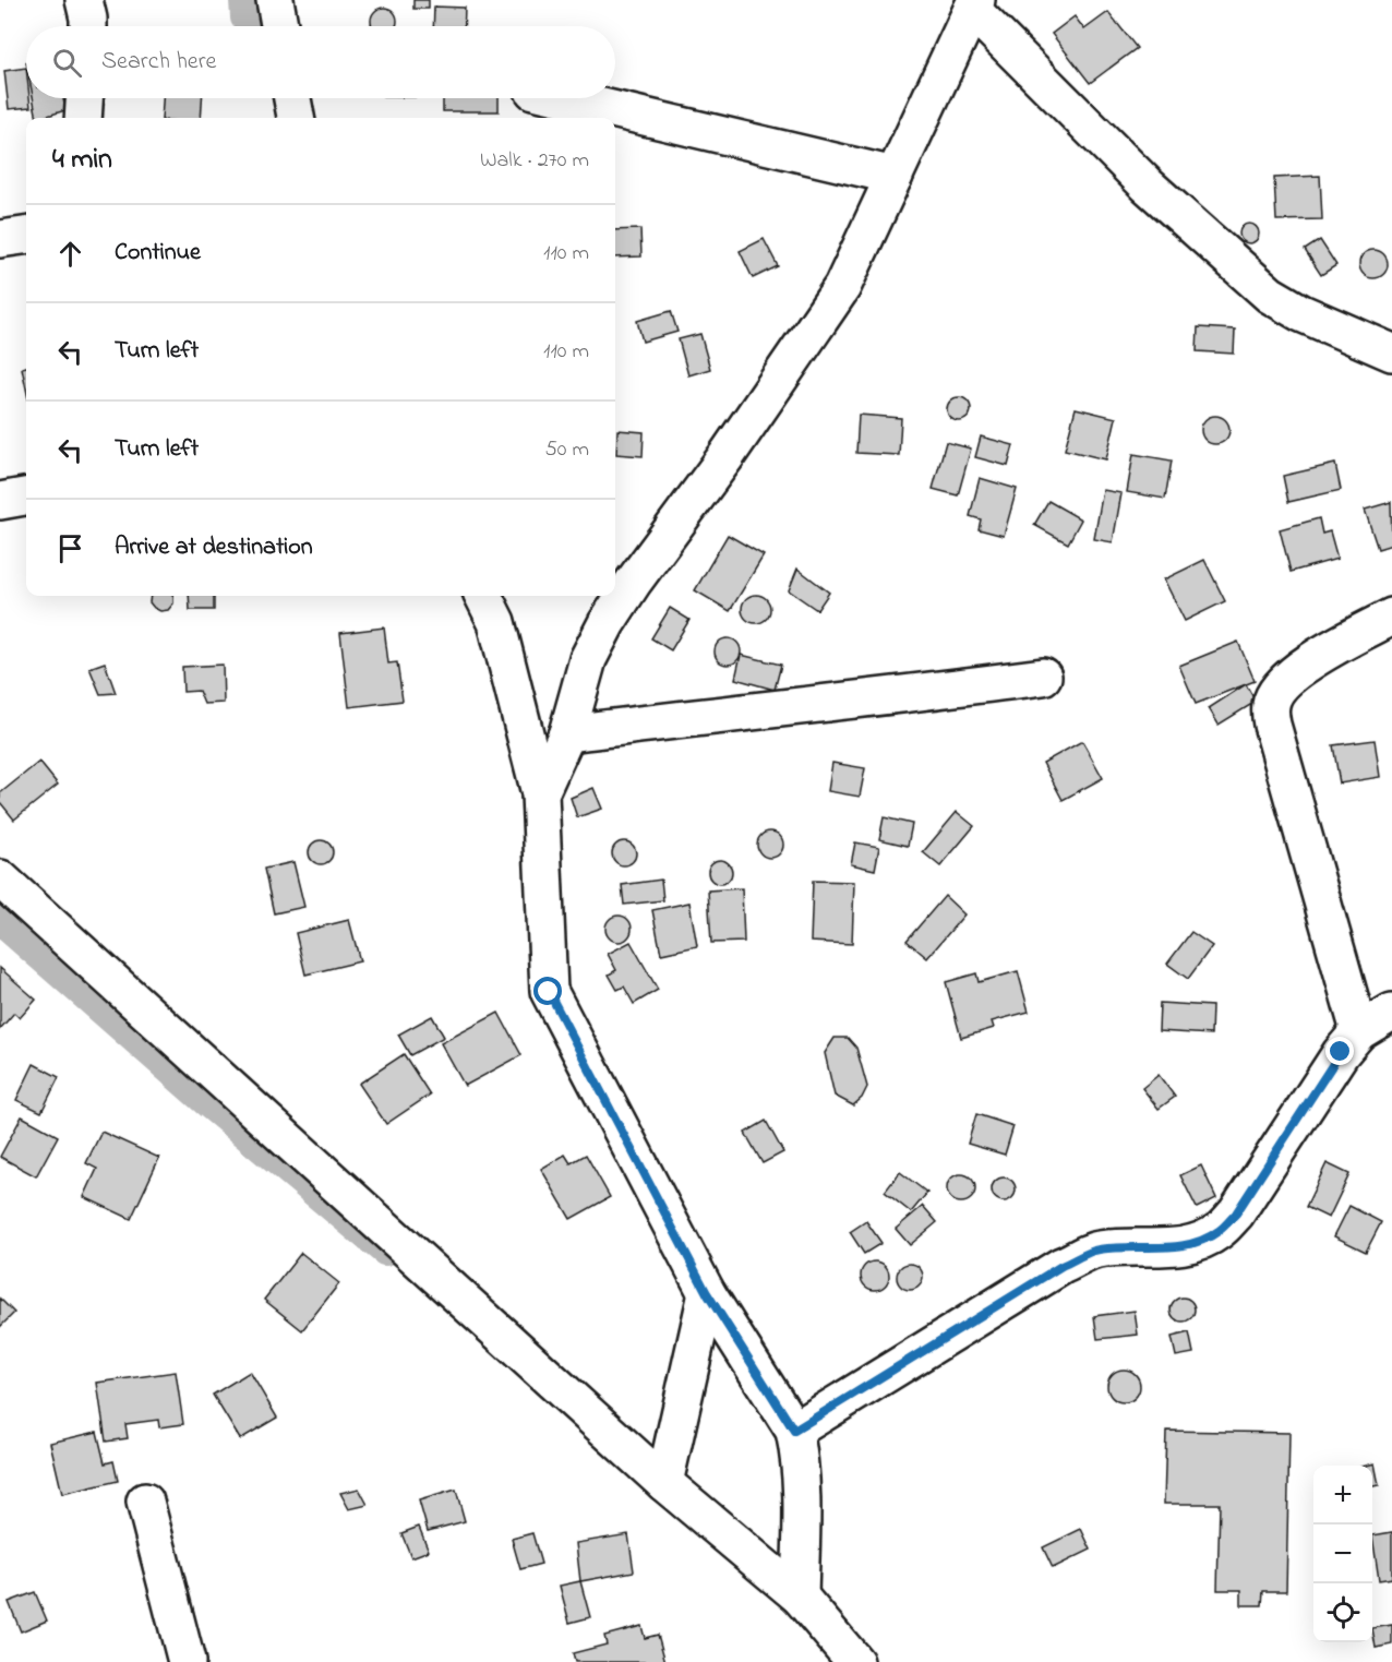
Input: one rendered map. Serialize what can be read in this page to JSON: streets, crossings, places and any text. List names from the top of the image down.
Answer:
{
  "page": {
    "search": "Search here",
    "heading": ["4 min", "Walk · 270 m"],
    "list": [
      ["Continue", "110 m"],
      ["Turn left", "110 m"],
      ["Turn left", "50 m"],
      "Arrive at destination"
    ],
    "map_buttons": ["+", "−"]
  }
}
